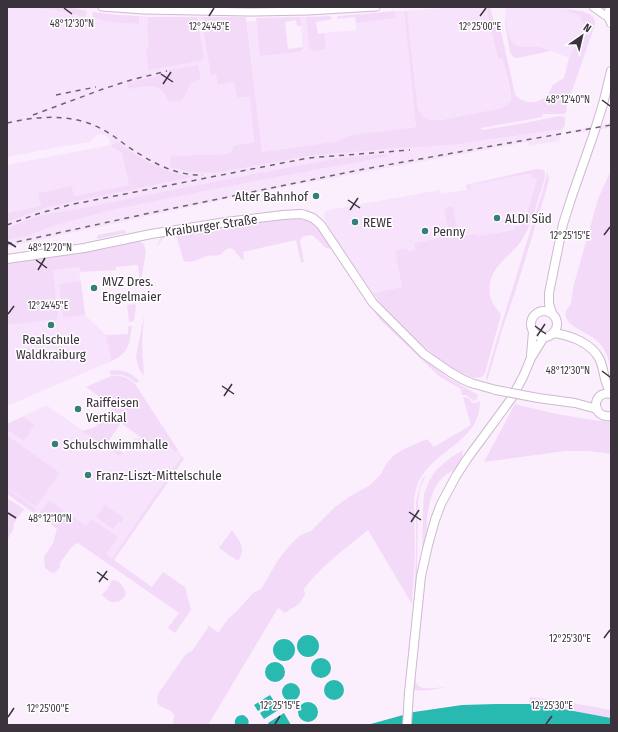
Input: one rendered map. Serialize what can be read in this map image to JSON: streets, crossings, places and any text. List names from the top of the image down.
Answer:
{
  "streets": {
    "main road": ["Kraiburger Straße"]
  },
  "places": [
    "Alter Bahnhof",
    "ALDI Süd",
    "REWE",
    "Penny",
    "MVZ Dres. Engelmaier",
    "Realschule Waldkraiburg",
    "Raiffeisen Vertikal",
    "Schulschwimmhalle",
    "Franz-Liszt-Mittelschule"
  ],
  "north": "top right",
  "coordinates": [
    "48°12'30\"N",
    "12°24'45\"E",
    "12°25'00\"E",
    "48°12'40\"N",
    "12°25'15\"E",
    "48°12'20\"N",
    "48°12'10\"N",
    "12°25'30\"E"
  ]
}
